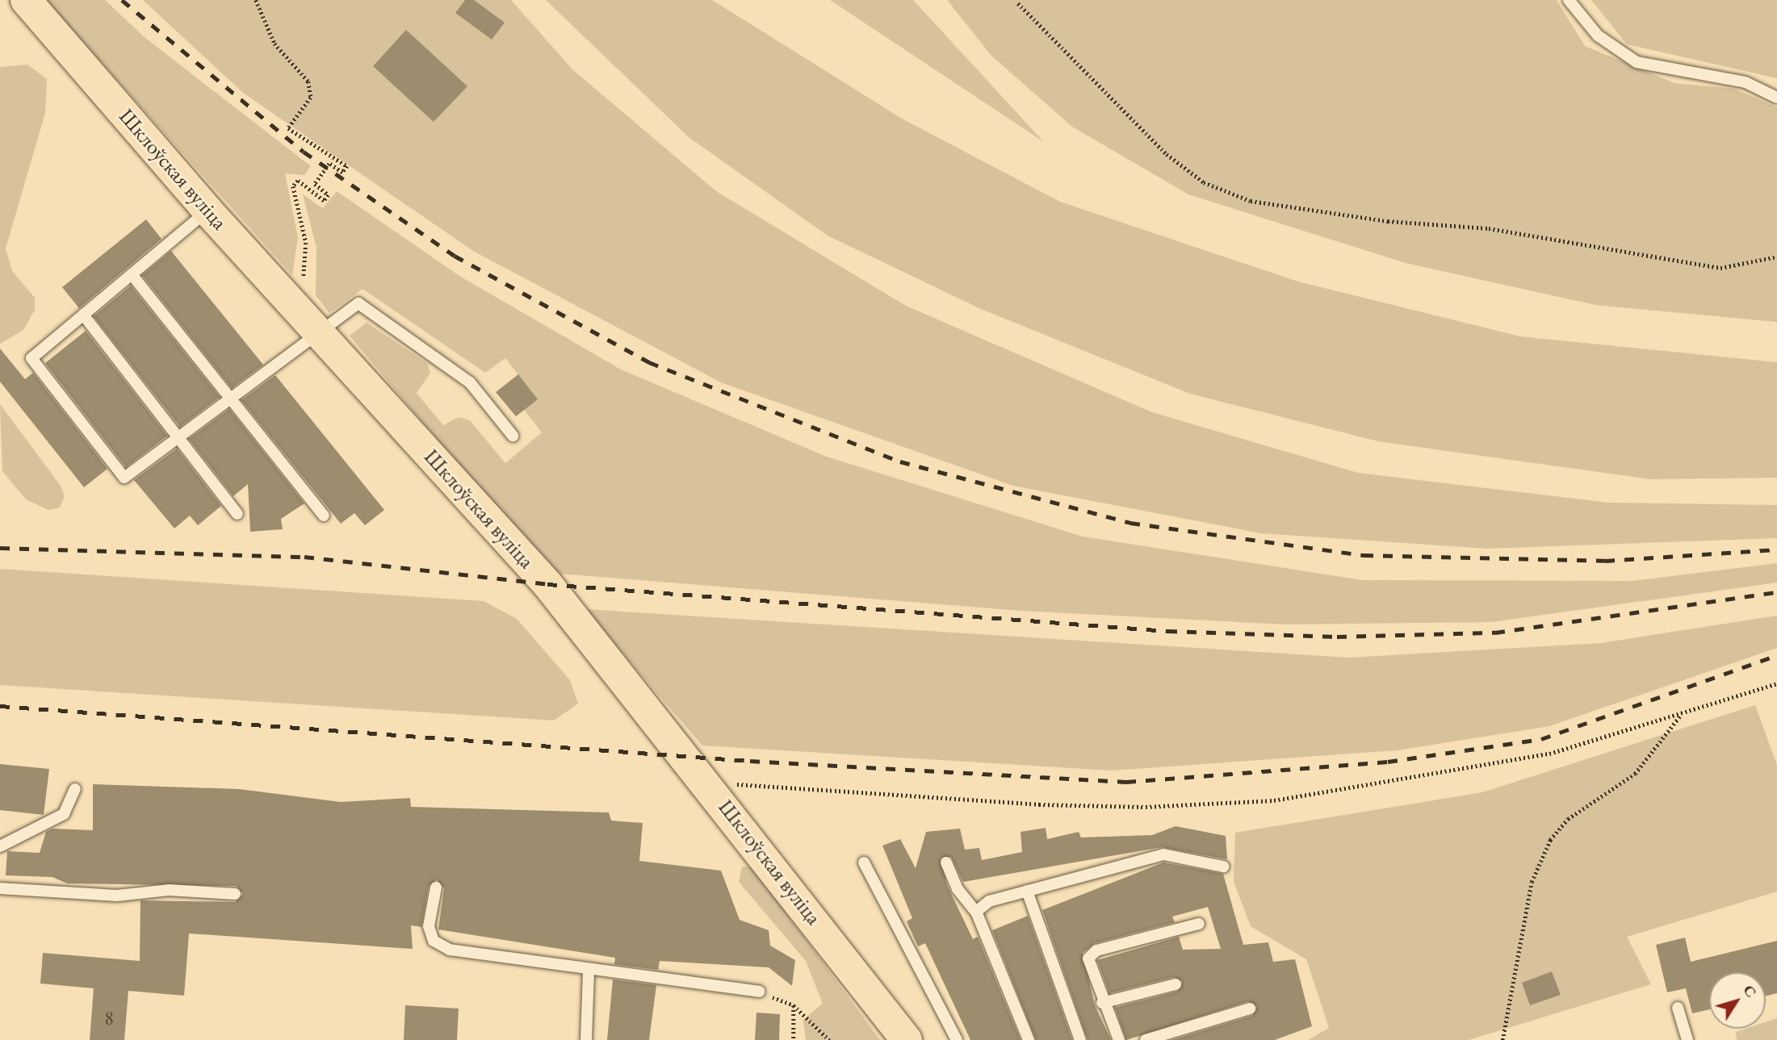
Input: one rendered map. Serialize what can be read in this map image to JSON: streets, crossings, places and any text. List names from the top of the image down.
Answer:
{
  "streets": {
    "main road": ["Шклоўская вуліца"]
  },
  "house_numbers": ["8"],
  "north": "top right"
}
